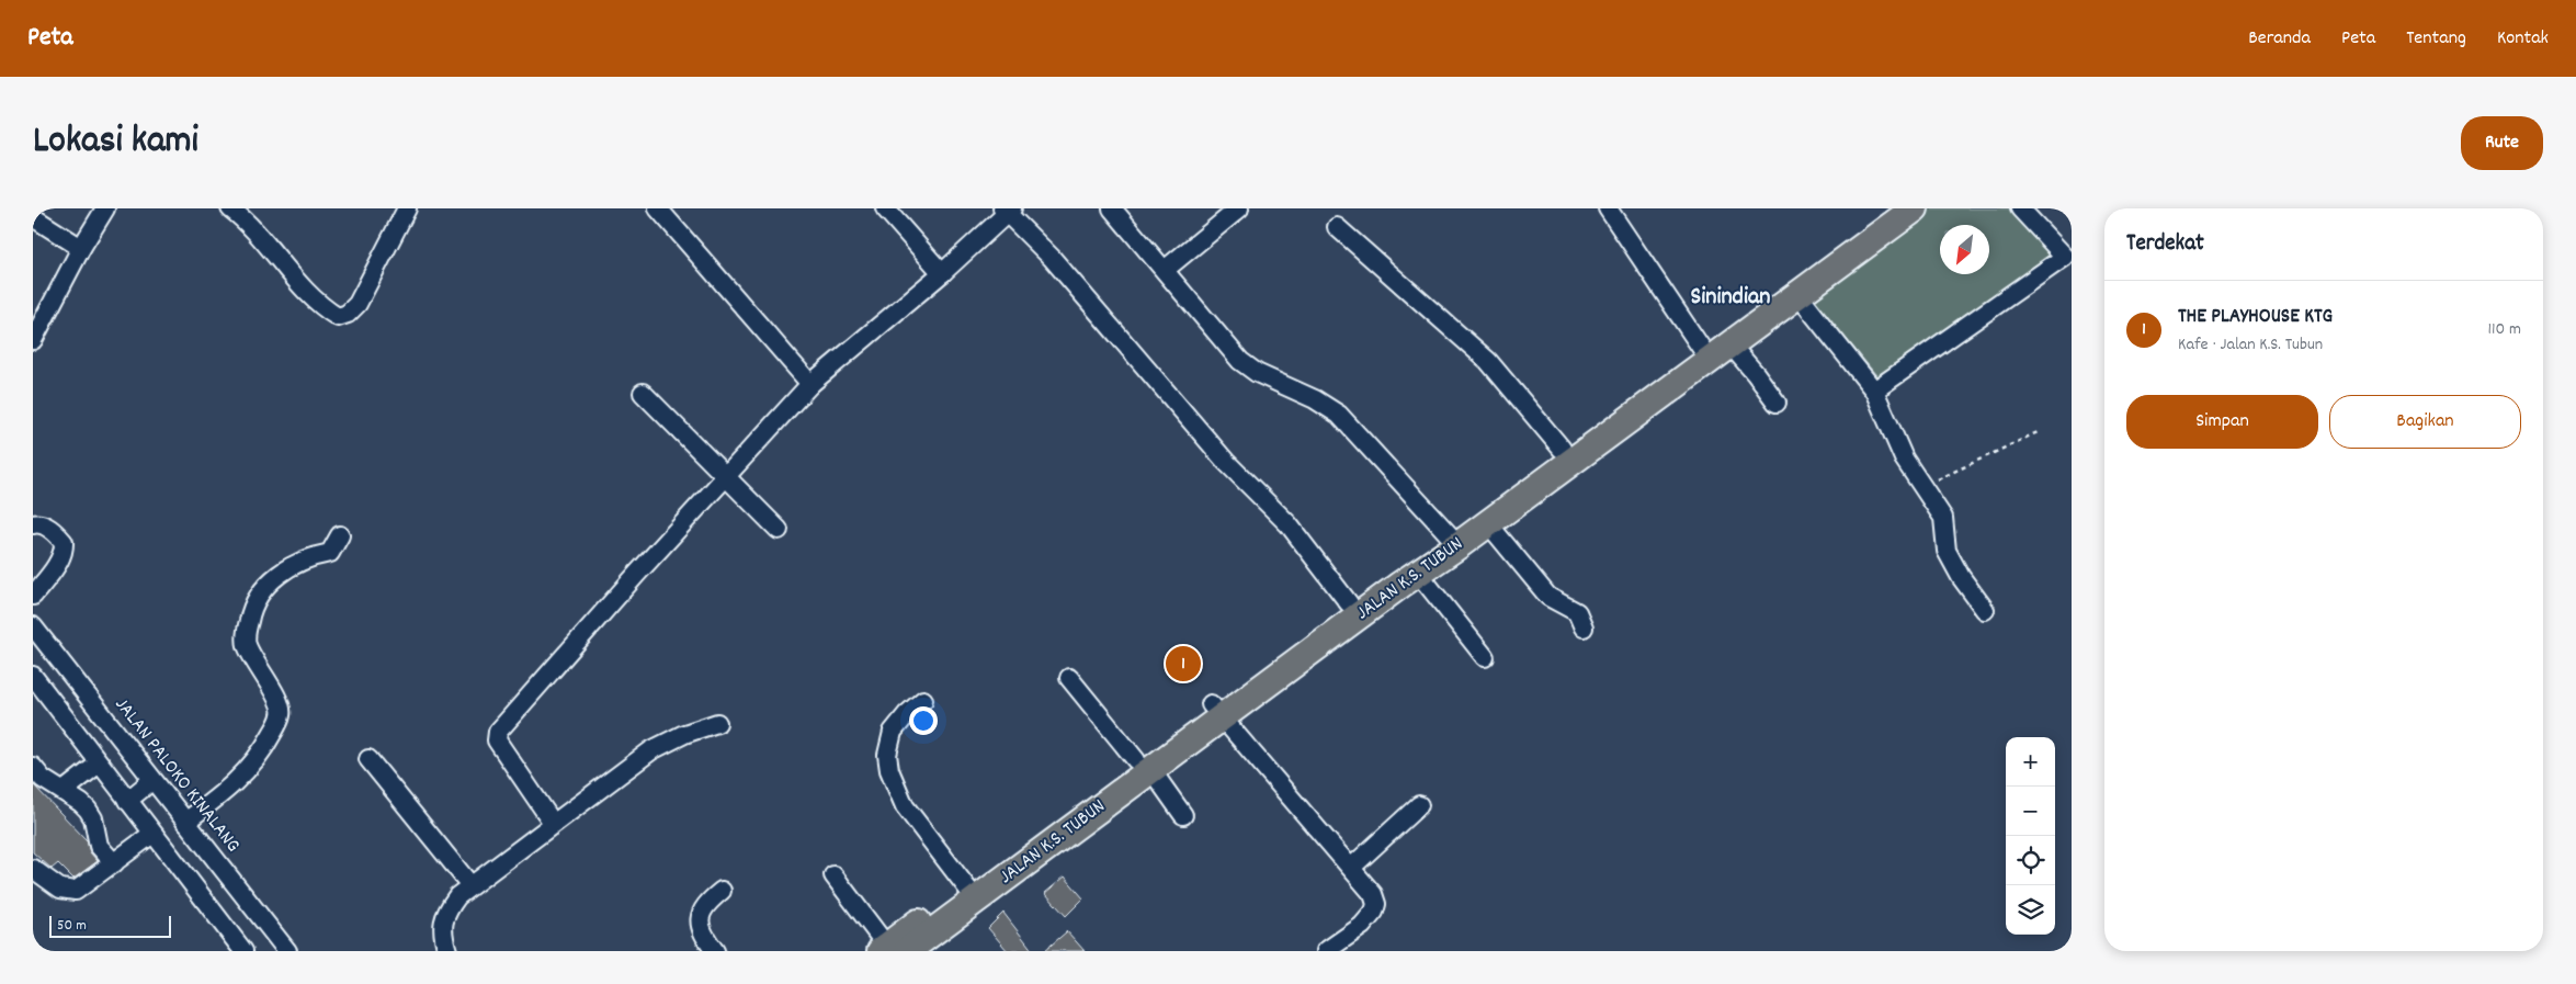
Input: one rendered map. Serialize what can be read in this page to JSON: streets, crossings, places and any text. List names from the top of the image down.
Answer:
{
  "streets": {
    "highway": ["JALAN K.S. TUBUN"],
    "street": ["JALAN PALOKO KINALANG"]
  },
  "districts": ["Sinindian"],
  "scale_bar": "50 m",
  "north": "bottom left",
  "page": {
    "header": "Peta",
    "nav": [
      "Beranda",
      "Peta",
      "Tentang",
      "Kontak"
    ],
    "title": "Lokasi kami",
    "buttons": [
      "Rute",
      ["Simpan", "Bagikan"]
    ],
    "heading": "Terdekat",
    "list": [
      {
        "mark": "1",
        "name": "THE PLAYHOUSE KTG",
        "note": "Kafe · Jalan K.S. Tubun",
        "value": "110 m"
      }
    ],
    "pins": "1",
    "map_buttons": ["+", "−"],
    "scale": "50 m"
  }
}
